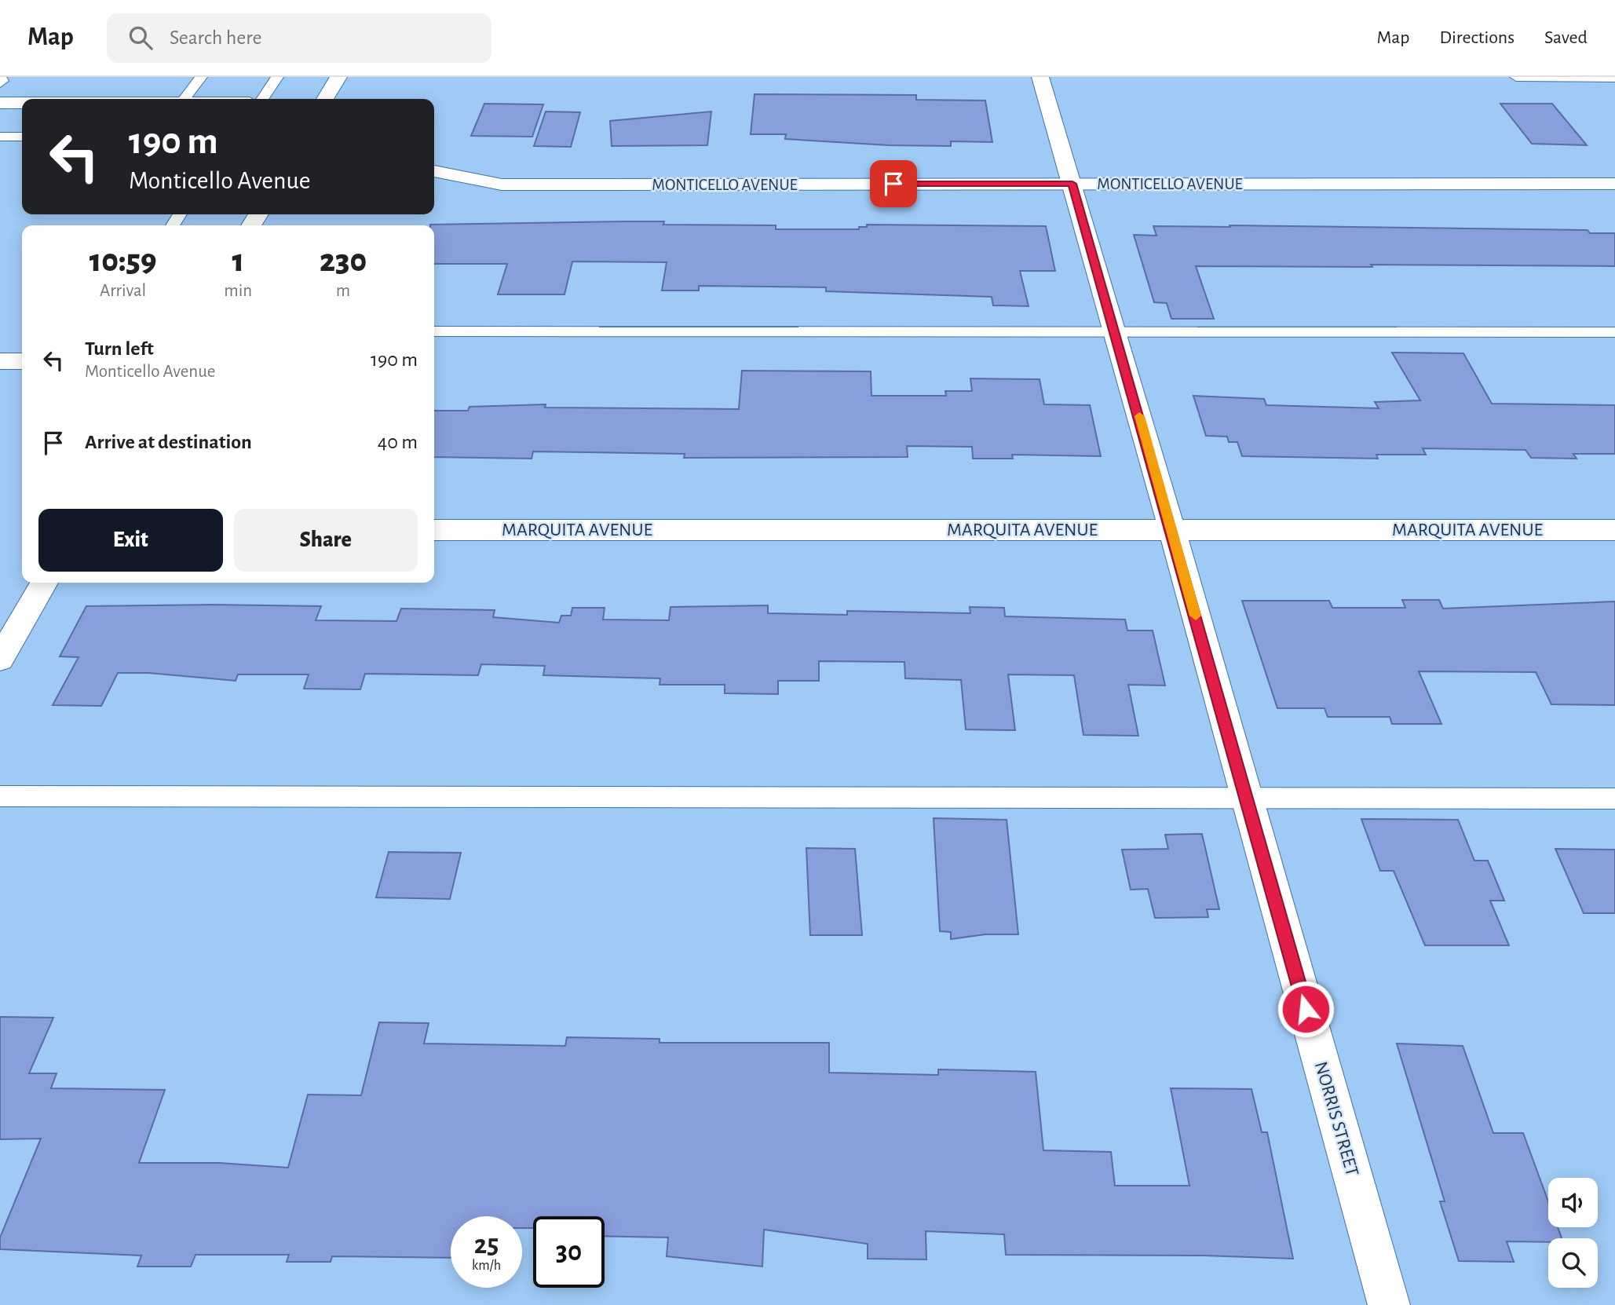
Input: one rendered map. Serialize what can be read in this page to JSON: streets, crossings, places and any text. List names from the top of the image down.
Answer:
{
  "streets": {
    "street": ["MONTICELLO AVENUE", "MARQUITA AVENUE", "NORRIS STREET"]
  },
  "crossings": [
    ["MONTICELLO AVENUE", "NORRIS STREET"],
    ["MARQUITA AVENUE", "NORRIS STREET"]
  ],
  "page": {
    "header": "Map",
    "search": "Search here",
    "nav": ["Map", "Directions", "Saved"],
    "turn": ["190 m", "Monticello Avenue"],
    "eta": [
      "10:59",
      "Arrival",
      "1",
      "min",
      "230",
      "m"
    ],
    "list": [
      {
        "name": "Turn left",
        "note": "Monticello Avenue",
        "value": "190 m"
      },
      {
        "name": "Arrive at destination",
        "value": "40 m"
      }
    ],
    "buttons": ["Exit", "Share"],
    "speed": "25 km/h",
    "limit": "30"
  }
}
